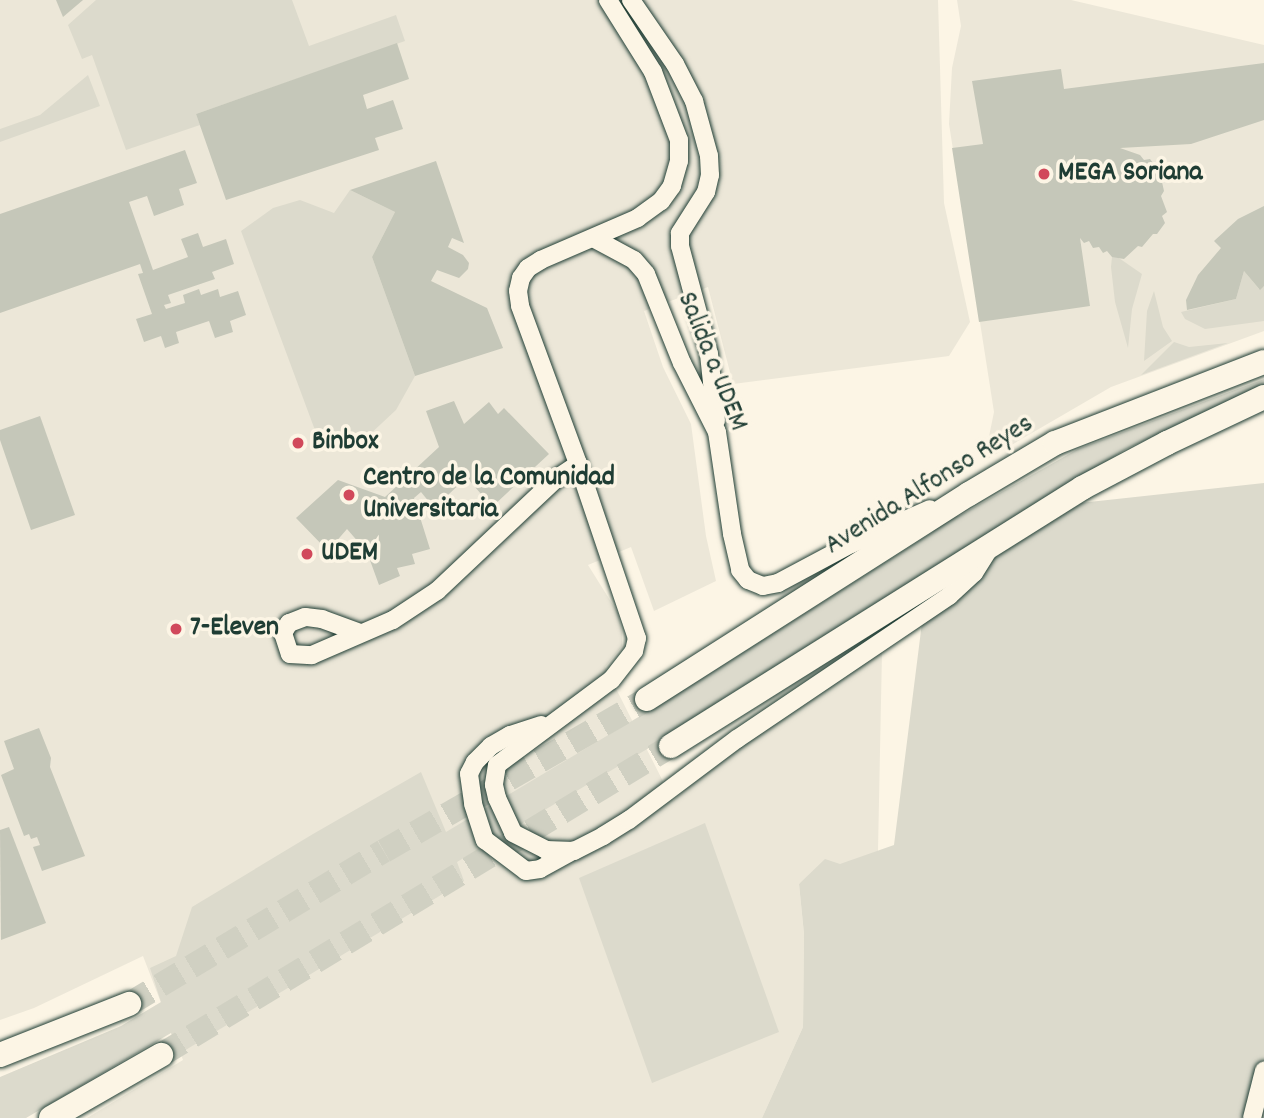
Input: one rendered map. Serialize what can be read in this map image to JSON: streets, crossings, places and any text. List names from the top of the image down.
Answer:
{
  "streets": {
    "main road": ["Avenida Alfonso Reyes"],
    "street": ["Salida a UDEM"]
  },
  "crossings": [
    ["Salida a UDEM", "Avenida Alfonso Reyes"]
  ],
  "places": [
    "MEGA Soriana",
    "Binbox",
    "Centro de la Comunidad Universitaria",
    "UDEM",
    "7-Eleven"
  ]
}
